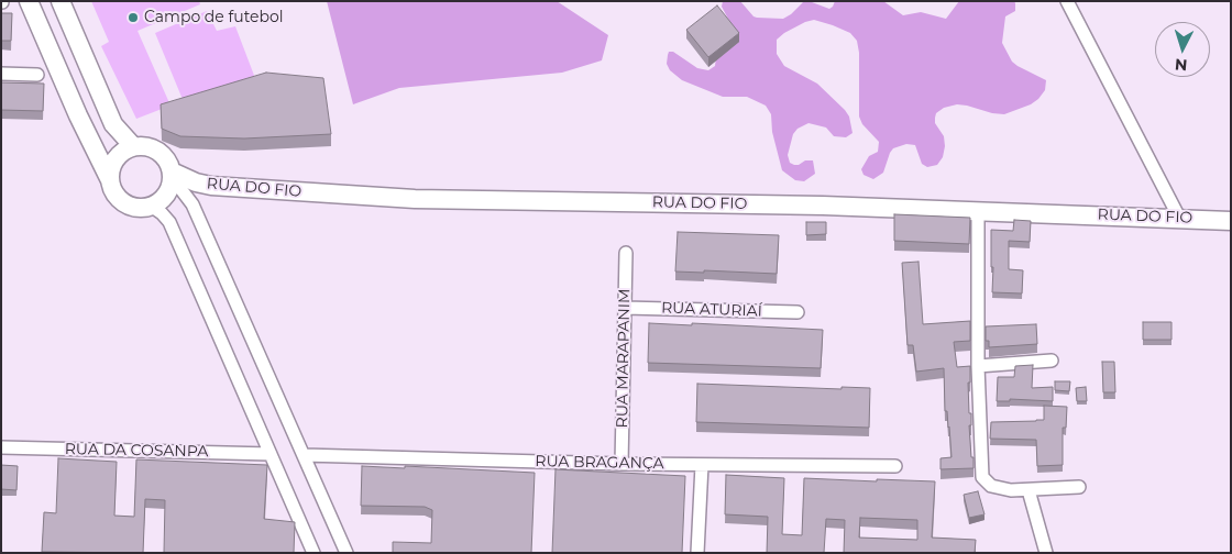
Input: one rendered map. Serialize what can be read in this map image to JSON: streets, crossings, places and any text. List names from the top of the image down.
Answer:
{
  "streets": {
    "street": [
      "RUA DO FIO",
      "RUA ATURIAÍ",
      "RUA MARAPANIM",
      "RUA DA COSANPA",
      "RUA BRAGANÇA"
    ]
  },
  "crossings": [
    ["RUA ATURIAÍ", "RUA MARAPANIM"],
    ["RUA MARAPANIM", "RUA BRAGANÇA"]
  ],
  "places": ["Campo de futebol"],
  "north": "bottom"
}
